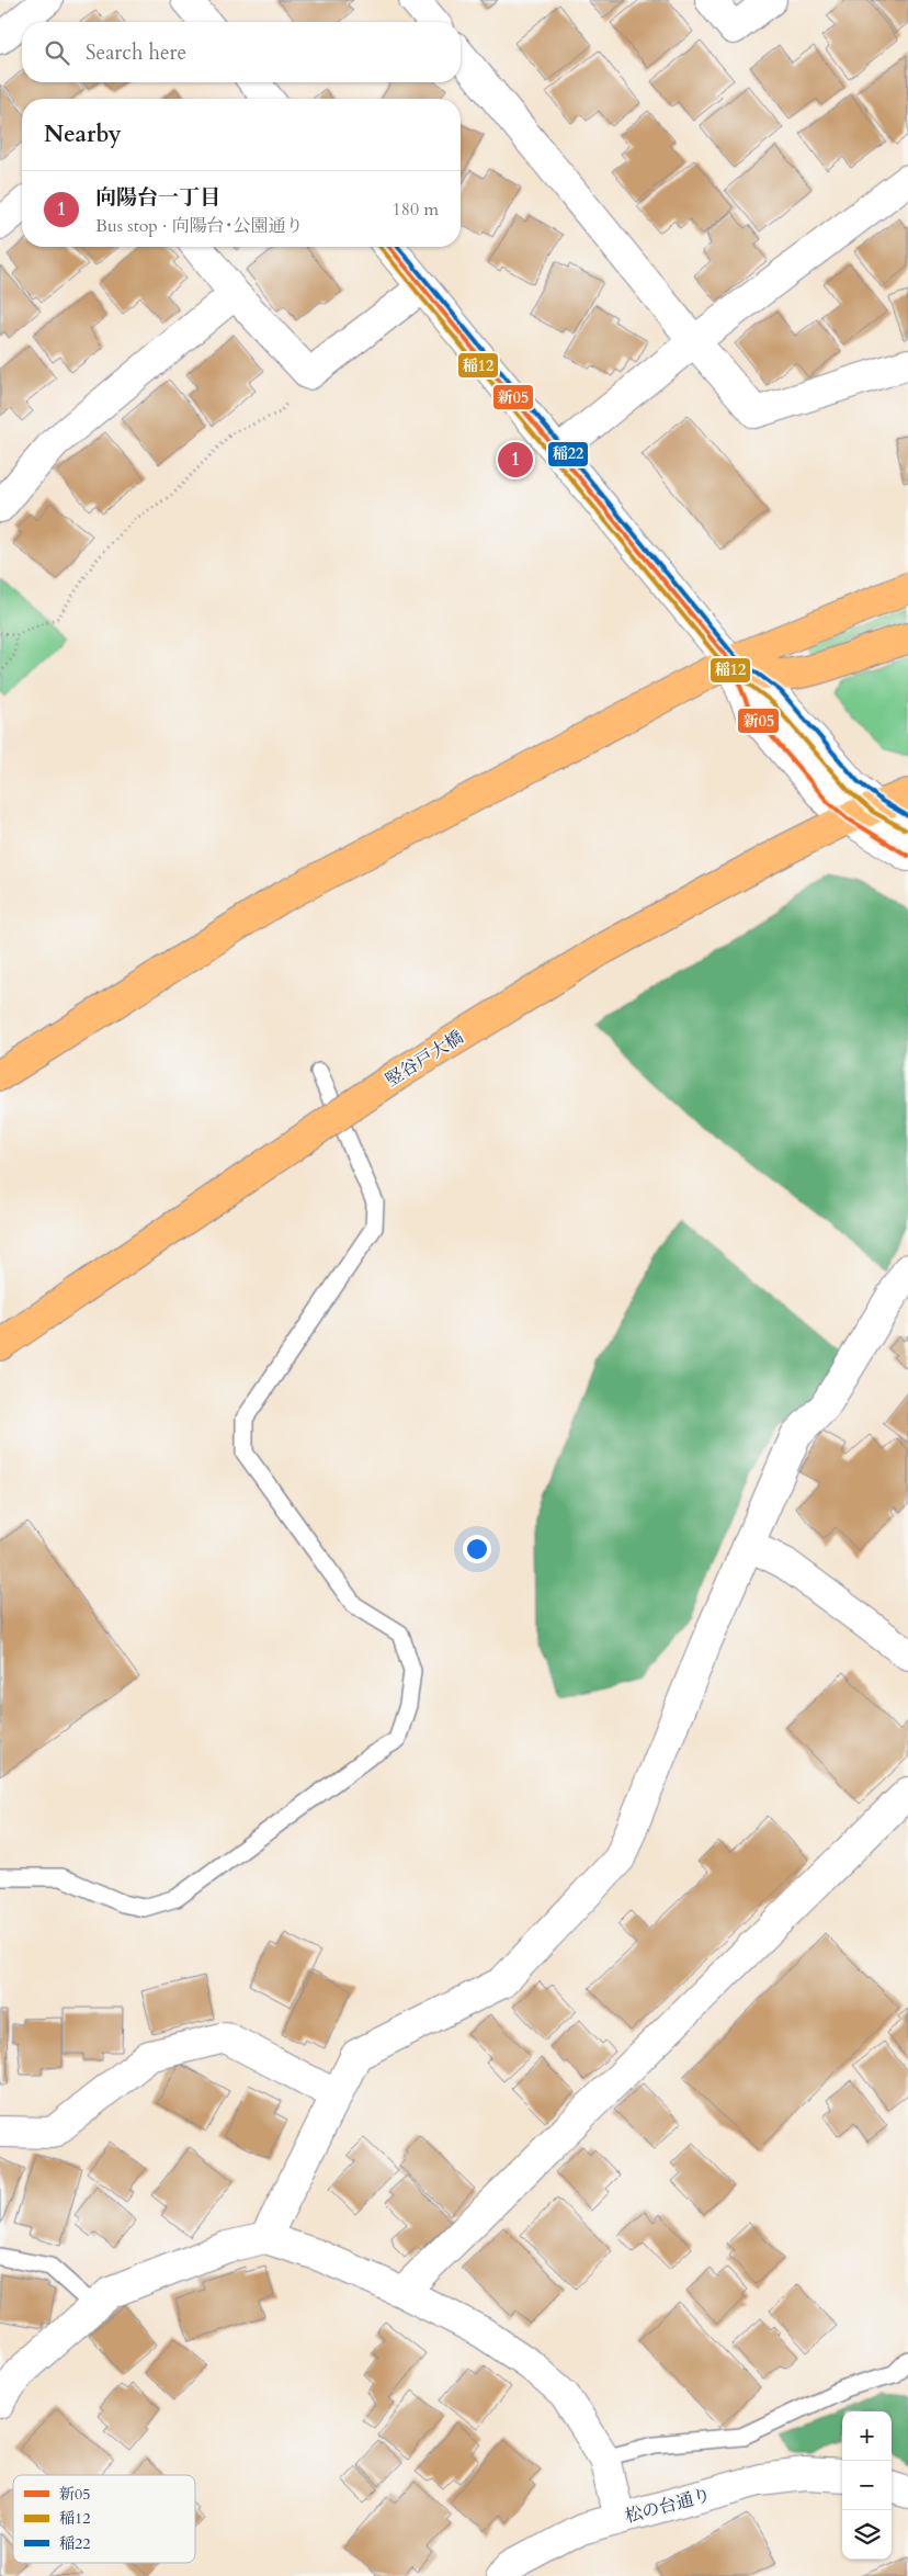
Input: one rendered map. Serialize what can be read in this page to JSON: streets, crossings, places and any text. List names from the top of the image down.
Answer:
{
  "streets": {
    "main road": ["竪谷戸大橋"],
    "street": ["松の台通り"]
  },
  "lines": ["transit line 新05", "transit line 稲12", "transit line 稲22"],
  "legend": ["新05", "稲12", "稲22"],
  "page": {
    "search": "Search here",
    "heading": "Nearby",
    "list": [
      {
        "mark": "1",
        "name": "向陽台一丁目",
        "note": "Bus stop · 向陽台･公園通り",
        "value": "180 m"
      }
    ],
    "pins": "1",
    "map_buttons": ["+", "−"]
  }
}
